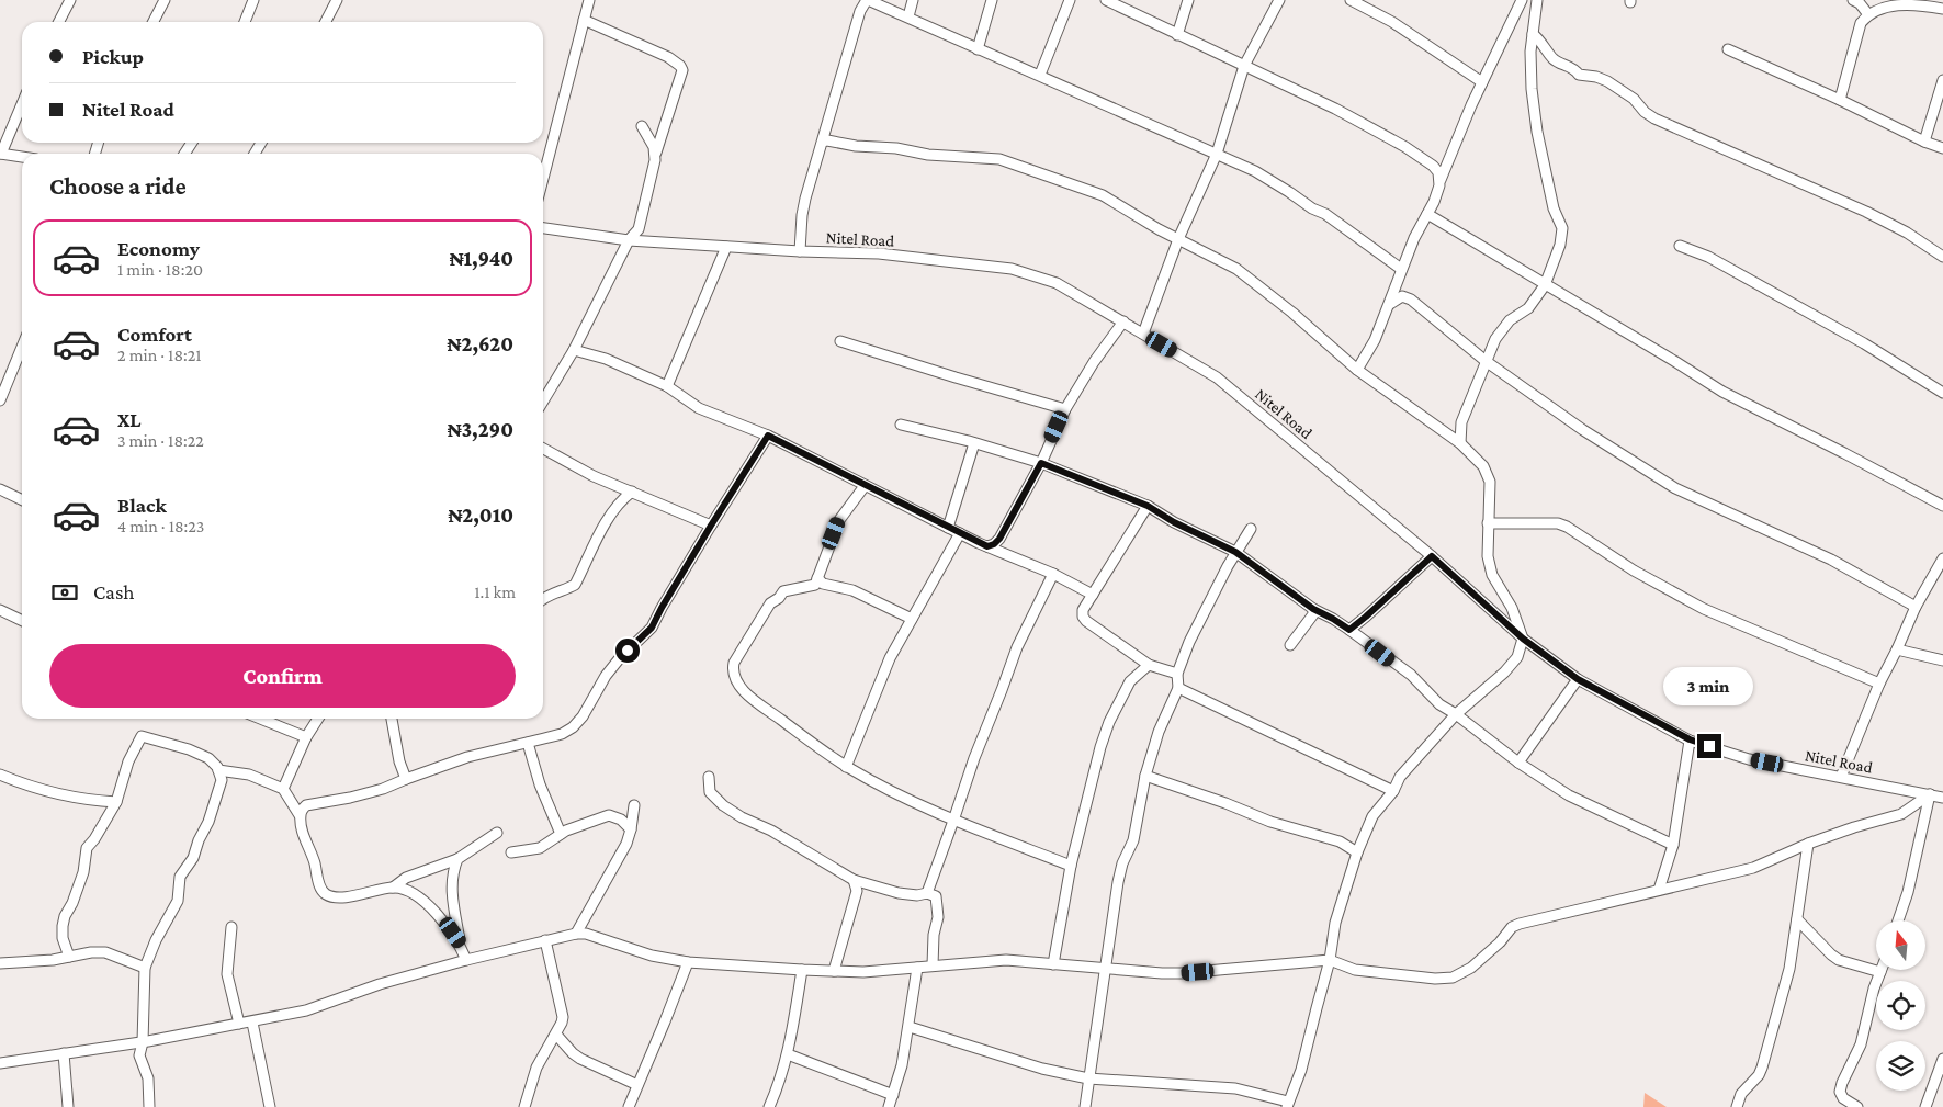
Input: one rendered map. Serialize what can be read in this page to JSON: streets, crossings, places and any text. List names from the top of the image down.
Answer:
{
  "streets": {
    "street": ["Nitel Road"]
  },
  "north": "top",
  "page": {
    "banner": ["Pickup", "Nitel Road"],
    "heading": "Choose a ride",
    "list": [
      {
        "name": "Economy",
        "note": "1 min · 18:20",
        "value": "₦1,940"
      },
      {
        "name": "Comfort",
        "note": "2 min · 18:21",
        "value": "₦2,620"
      },
      {
        "name": "XL",
        "note": "3 min · 18:22",
        "value": "₦3,290"
      },
      {
        "name": "Black",
        "note": "4 min · 18:23",
        "value": "₦2,010"
      }
    ],
    "pay": ["Cash", "1.1 km"],
    "buttons": "Confirm",
    "bubble": "3 min"
  }
}
